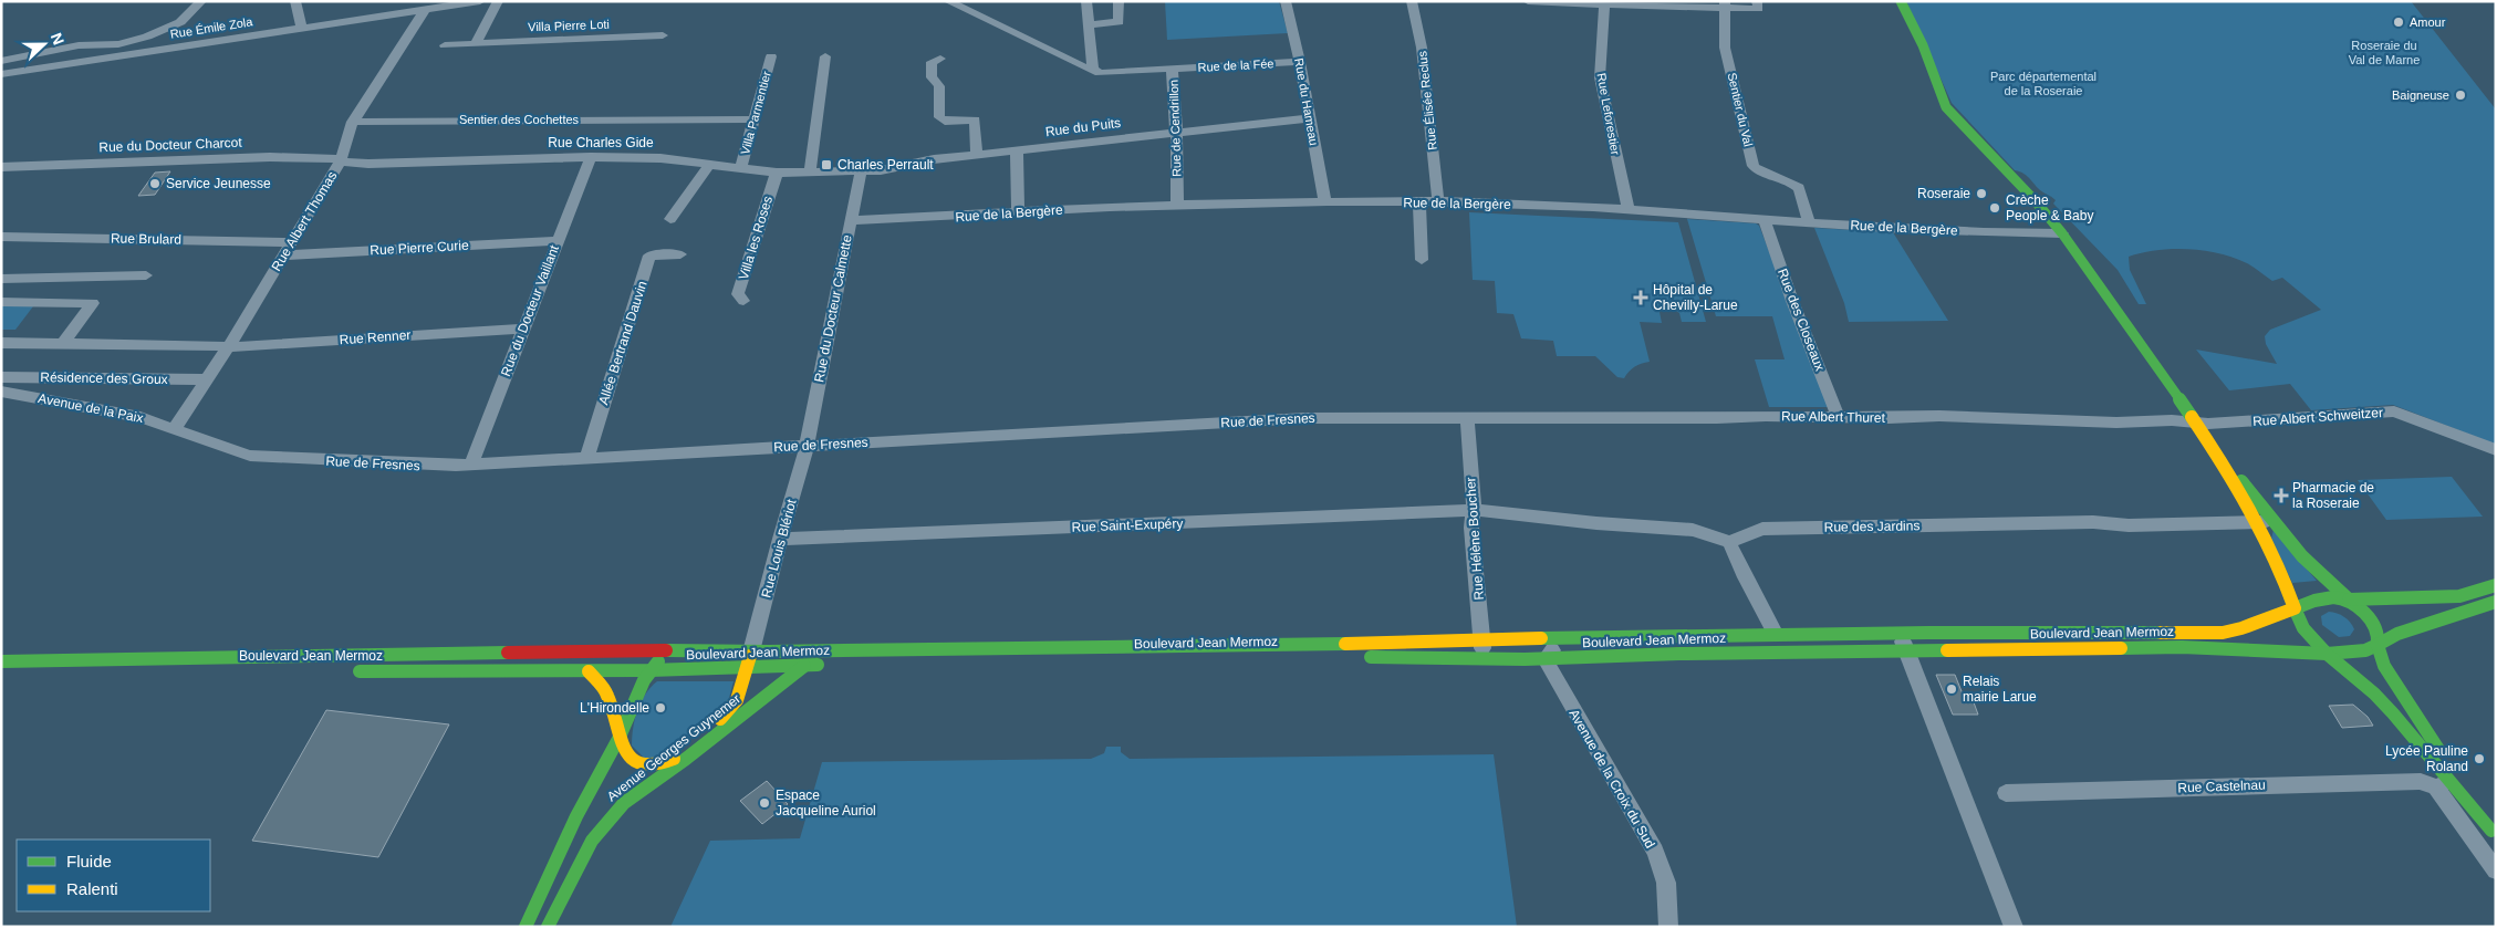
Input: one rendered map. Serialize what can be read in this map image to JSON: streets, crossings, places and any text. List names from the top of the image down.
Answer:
{
  "streets": {
    "main road": ["Boulevard Jean Mermoz", "Avenue Georges Guynemer"],
    "street": [
      "Villa Pierre Loti",
      "Rue Émile Zola",
      "Rue de la Fée",
      "Rue Élisée Reclus",
      "Rue du Hameau",
      "Sentier du Val",
      "Villa Parmentier",
      "Rue Leforestier",
      "Sentier des Cochettes",
      "Rue du Puits",
      "Rue de Cendrillon",
      "Rue Charles Gide",
      "Rue du Docteur Charcot",
      "Rue de la Bergère",
      "Rue Albert Thomas",
      "Villa les Roses",
      "Rue Brulard",
      "Rue Pierre Curie",
      "Rue du Docteur Calmette",
      "Rue du Docteur Vaillant",
      "Rue des Closeaux",
      "Rue Renner",
      "Allée Bertrand Dauvin",
      "Résidence des Groux",
      "Avenue de la Paix",
      "Rue Albert Thuret",
      "Rue Albert Schweitzer",
      "Rue de Fresnes",
      "Rue Saint-Exupéry",
      "Rue des Jardins",
      "Rue Hélène Boucher",
      "Rue Louis Blériot",
      "Avenue de la Croix du Sud",
      "Rue Castelnau"
    ]
  },
  "crossings": [
    ["Rue Émile Zola", "Rue Albert Thomas"],
    ["Rue de la Fée", "Rue du Hameau"],
    ["Rue de la Fée", "Rue de Cendrillon"],
    ["Rue Élisée Reclus", "Rue de la Bergère"],
    ["Rue du Hameau", "Rue du Puits"],
    ["Rue du Hameau", "Rue de la Bergère"],
    ["Sentier du Val", "Rue de la Bergère"],
    ["Villa Parmentier", "Sentier des Cochettes"],
    ["Villa Parmentier", "Rue Charles Gide"],
    ["Rue Leforestier", "Rue de la Bergère"],
    ["Sentier des Cochettes", "Rue Albert Thomas"],
    ["Rue du Puits", "Rue de Cendrillon"],
    ["Rue du Puits", "Rue Charles Gide"],
    ["Rue du Puits", "Rue du Docteur Calmette"],
    ["Rue de Cendrillon", "Rue de la Bergère"],
    ["Rue Charles Gide", "Rue du Docteur Charcot"],
    ["Rue Charles Gide", "Rue Albert Thomas"],
    ["Rue Charles Gide", "Villa les Roses"],
    ["Rue Charles Gide", "Rue du Docteur Calmette"],
    ["Rue Charles Gide", "Rue du Docteur Vaillant"],
    ["Rue du Docteur Charcot", "Rue Albert Thomas"],
    ["Rue de la Bergère", "Rue du Docteur Calmette"],
    ["Rue de la Bergère", "Rue des Closeaux"],
    ["Rue Albert Thomas", "Rue Brulard"],
    ["Rue Albert Thomas", "Rue Pierre Curie"],
    ["Rue Albert Thomas", "Rue Renner"],
    ["Rue Albert Thomas", "Résidence des Groux"],
    ["Rue Albert Thomas", "Avenue de la Paix"],
    ["Rue Albert Thomas", "Rue de Fresnes"],
    ["Rue Pierre Curie", "Rue du Docteur Vaillant"],
    ["Rue du Docteur Calmette", "Rue de Fresnes"],
    ["Rue du Docteur Calmette", "Rue Louis Blériot"],
    ["Rue du Docteur Vaillant", "Rue Renner"],
    ["Rue du Docteur Vaillant", "Rue de Fresnes"],
    ["Rue des Closeaux", "Rue Albert Thuret"],
    ["Allée Bertrand Dauvin", "Rue de Fresnes"],
    ["Avenue de la Paix", "Rue de Fresnes"],
    ["Rue Albert Thuret", "Rue Albert Schweitzer"],
    ["Rue Albert Thuret", "Rue de Fresnes"],
    ["Rue Albert Thuret", "Rue Hélène Boucher"],
    ["Rue de Fresnes", "Rue Hélène Boucher"],
    ["Rue de Fresnes", "Rue Louis Blériot"],
    ["Rue Saint-Exupéry", "Rue Hélène Boucher"],
    ["Rue Saint-Exupéry", "Rue Louis Blériot"],
    ["Rue Hélène Boucher", "Boulevard Jean Mermoz"],
    ["Rue Louis Blériot", "Boulevard Jean Mermoz"],
    ["Boulevard Jean Mermoz", "Avenue Georges Guynemer"],
    ["Boulevard Jean Mermoz", "Avenue de la Croix du Sud"]
  ],
  "parks": ["Roseraie du Val de Marne", "Parc départemental de la Roseraie"],
  "places": {
    "other": [
      "Amour",
      "Baigneuse",
      "Service Jeunesse",
      "Roseraie",
      "Crèche People & Baby",
      "Relais mairie Larue",
      "L'Hirondelle",
      "Lycée Pauline Roland",
      "Espace Jacqueline Auriol"
    ],
    "transit": ["Charles Perrault"],
    "health": ["Hôpital de Chevilly-Larue", "Pharmacie de la Roseraie"]
  },
  "legend": ["Fluide", "Ralenti"],
  "north": "right"
}
